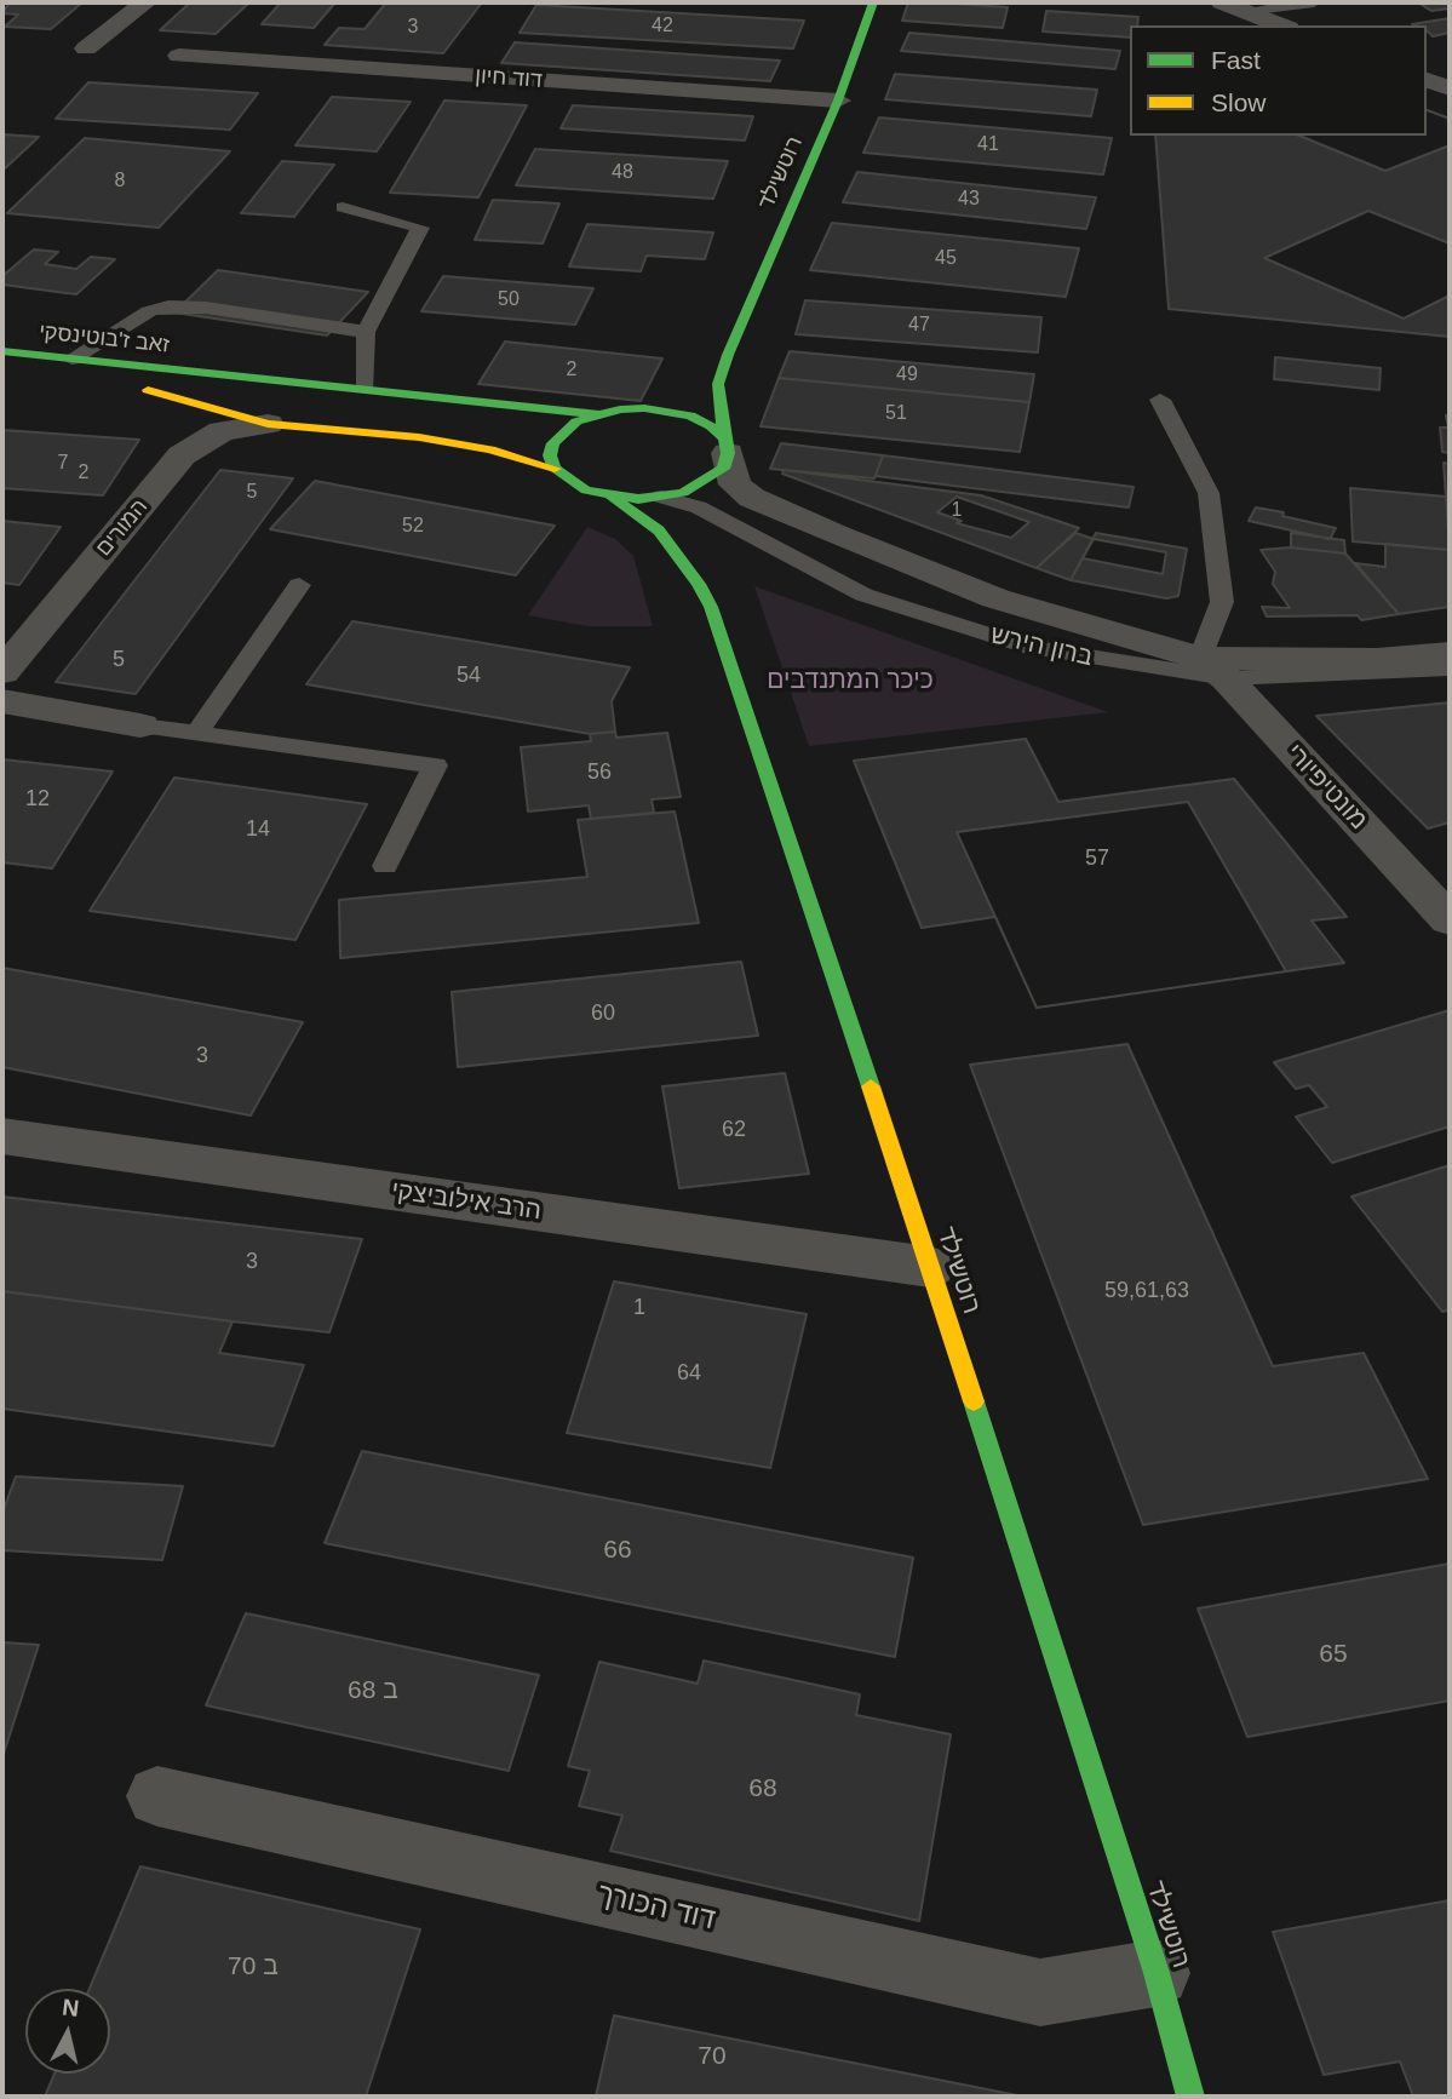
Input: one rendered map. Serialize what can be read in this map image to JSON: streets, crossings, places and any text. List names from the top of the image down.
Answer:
{
  "streets": {
    "street": [
      "דוד חיון",
      "רוטשילד",
      "זאב ז'בוטינסקי",
      "המורים",
      "ברון הירש",
      "מונטיפיורי",
      "הרב אילוביצקי",
      "דוד הכורך"
    ]
  },
  "crossings": [
    ["דוד חיון", "רוטשילד"],
    ["רוטשילד", "ברון הירש"],
    ["רוטשילד", "הרב אילוביצקי"],
    ["רוטשילד", "דוד הכורך"],
    ["זאב ז'בוטינסקי", "המורים"],
    ["ברון הירש", "מונטיפיורי"]
  ],
  "parks": ["כיכר המתנדבים"],
  "house_numbers": [
    "42",
    "3",
    "41",
    "48",
    "8",
    "43",
    "45",
    "50",
    "47",
    "2",
    "49",
    "51",
    "7",
    "2",
    "5",
    "1",
    "52",
    "5",
    "54",
    "56",
    "12",
    "14",
    "57",
    "60",
    "3",
    "62",
    "3",
    "59,61,63",
    "1",
    "64",
    "66",
    "65",
    "68 ב",
    "68",
    "70 ב",
    "70"
  ],
  "legend": ["Fast", "Slow"],
  "north": "top"
}
